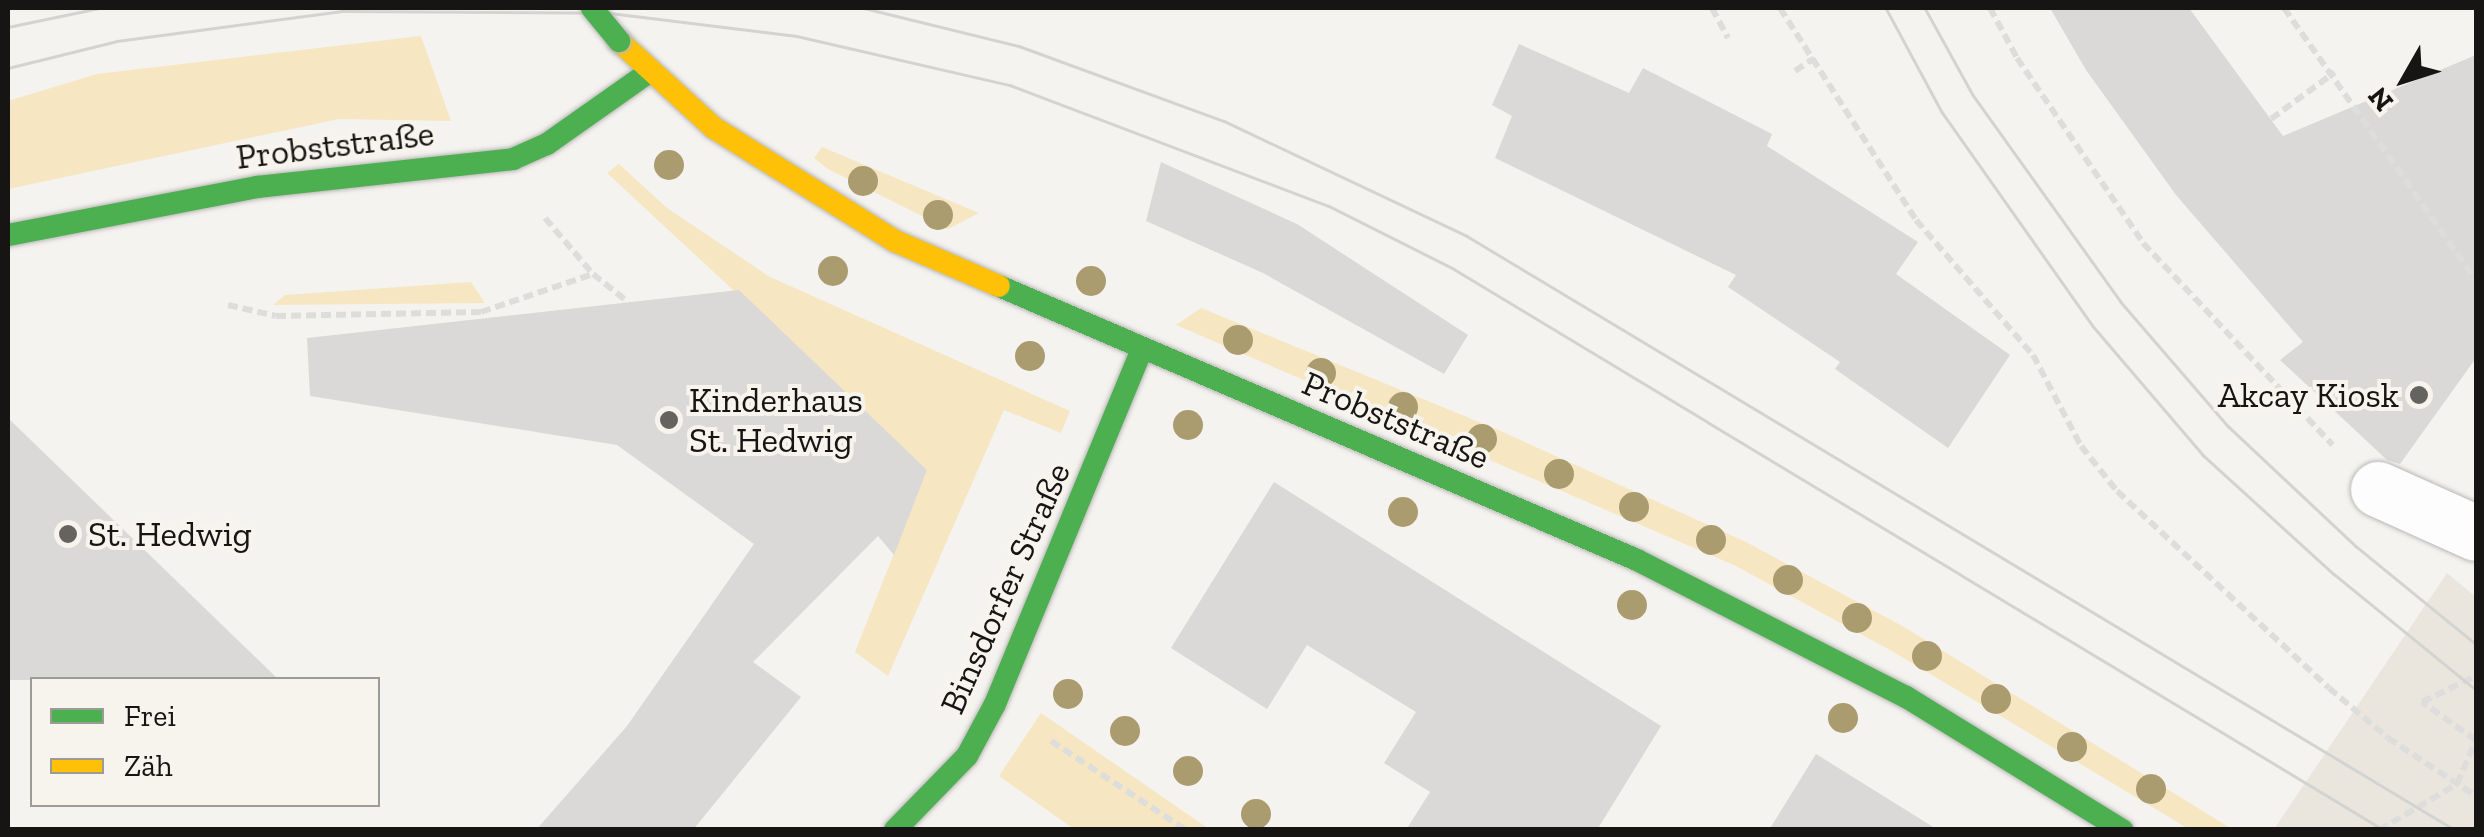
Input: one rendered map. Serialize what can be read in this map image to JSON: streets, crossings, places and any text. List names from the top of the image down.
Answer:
{
  "streets": {
    "street": ["Probststraße", "Binsdorfer Straße"]
  },
  "crossings": [
    ["Probststraße", "Binsdorfer Straße"]
  ],
  "places": ["Akcay Kiosk", "Kinderhaus St. Hedwig", "St. Hedwig"],
  "legend": ["Frei", "Zäh"],
  "north": "bottom left"
}
